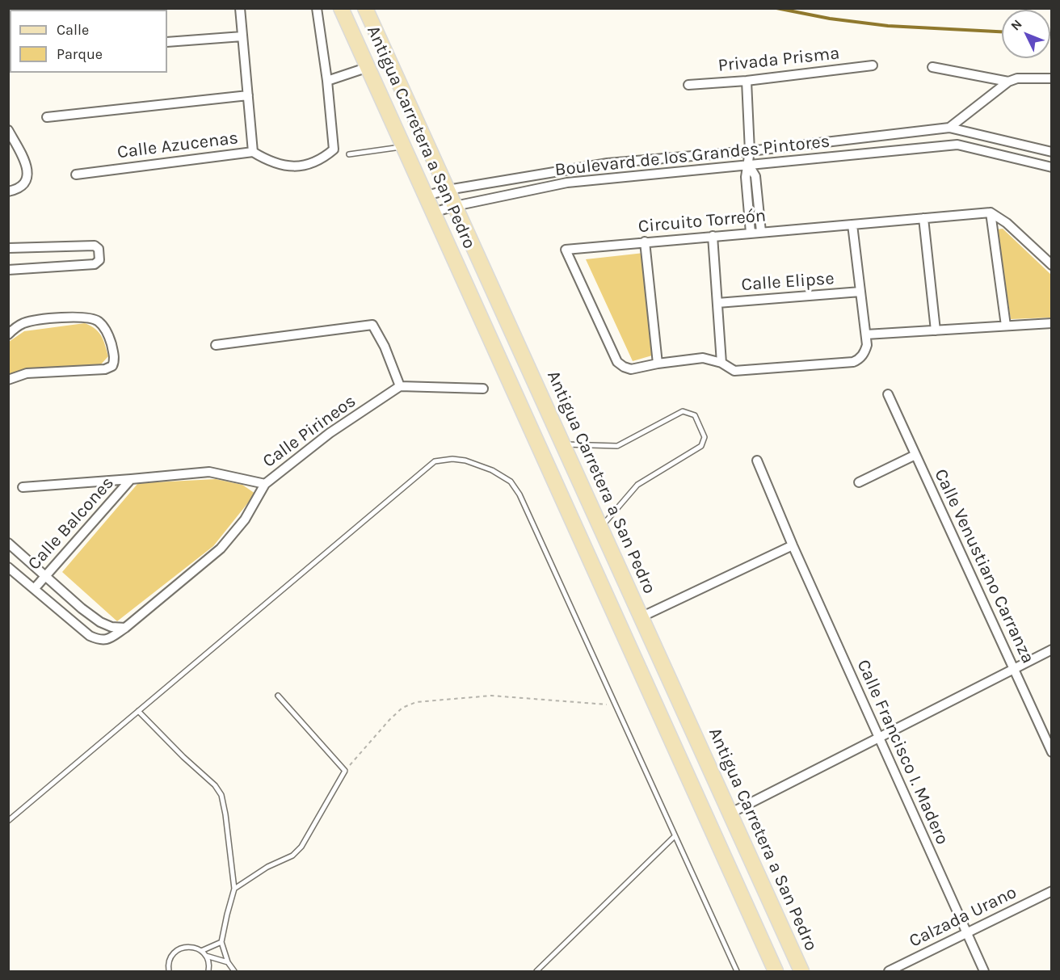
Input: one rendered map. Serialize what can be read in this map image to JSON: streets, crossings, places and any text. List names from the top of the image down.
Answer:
{
  "streets": {
    "main road": ["Antigua Carretera a San Pedro"],
    "street": [
      "Privada Prisma",
      "Calle Azucenas",
      "Boulevard de los Grandes Pintores",
      "Circuito Torreón",
      "Calle Elipse",
      "Calle Pirineos",
      "Calle Balcones",
      "Calle Venustiano Carranza",
      "Calle Francisco I. Madero",
      "Calzada Urano"
    ]
  },
  "crossings": [
    ["Antigua Carretera a San Pedro", "Boulevard de los Grandes Pintores"],
    ["Calle Pirineos", "Calle Balcones"],
    ["Calle Francisco I. Madero", "Calzada Urano"]
  ],
  "legend": ["Calle", "Parque"],
  "north": "top left"
}
